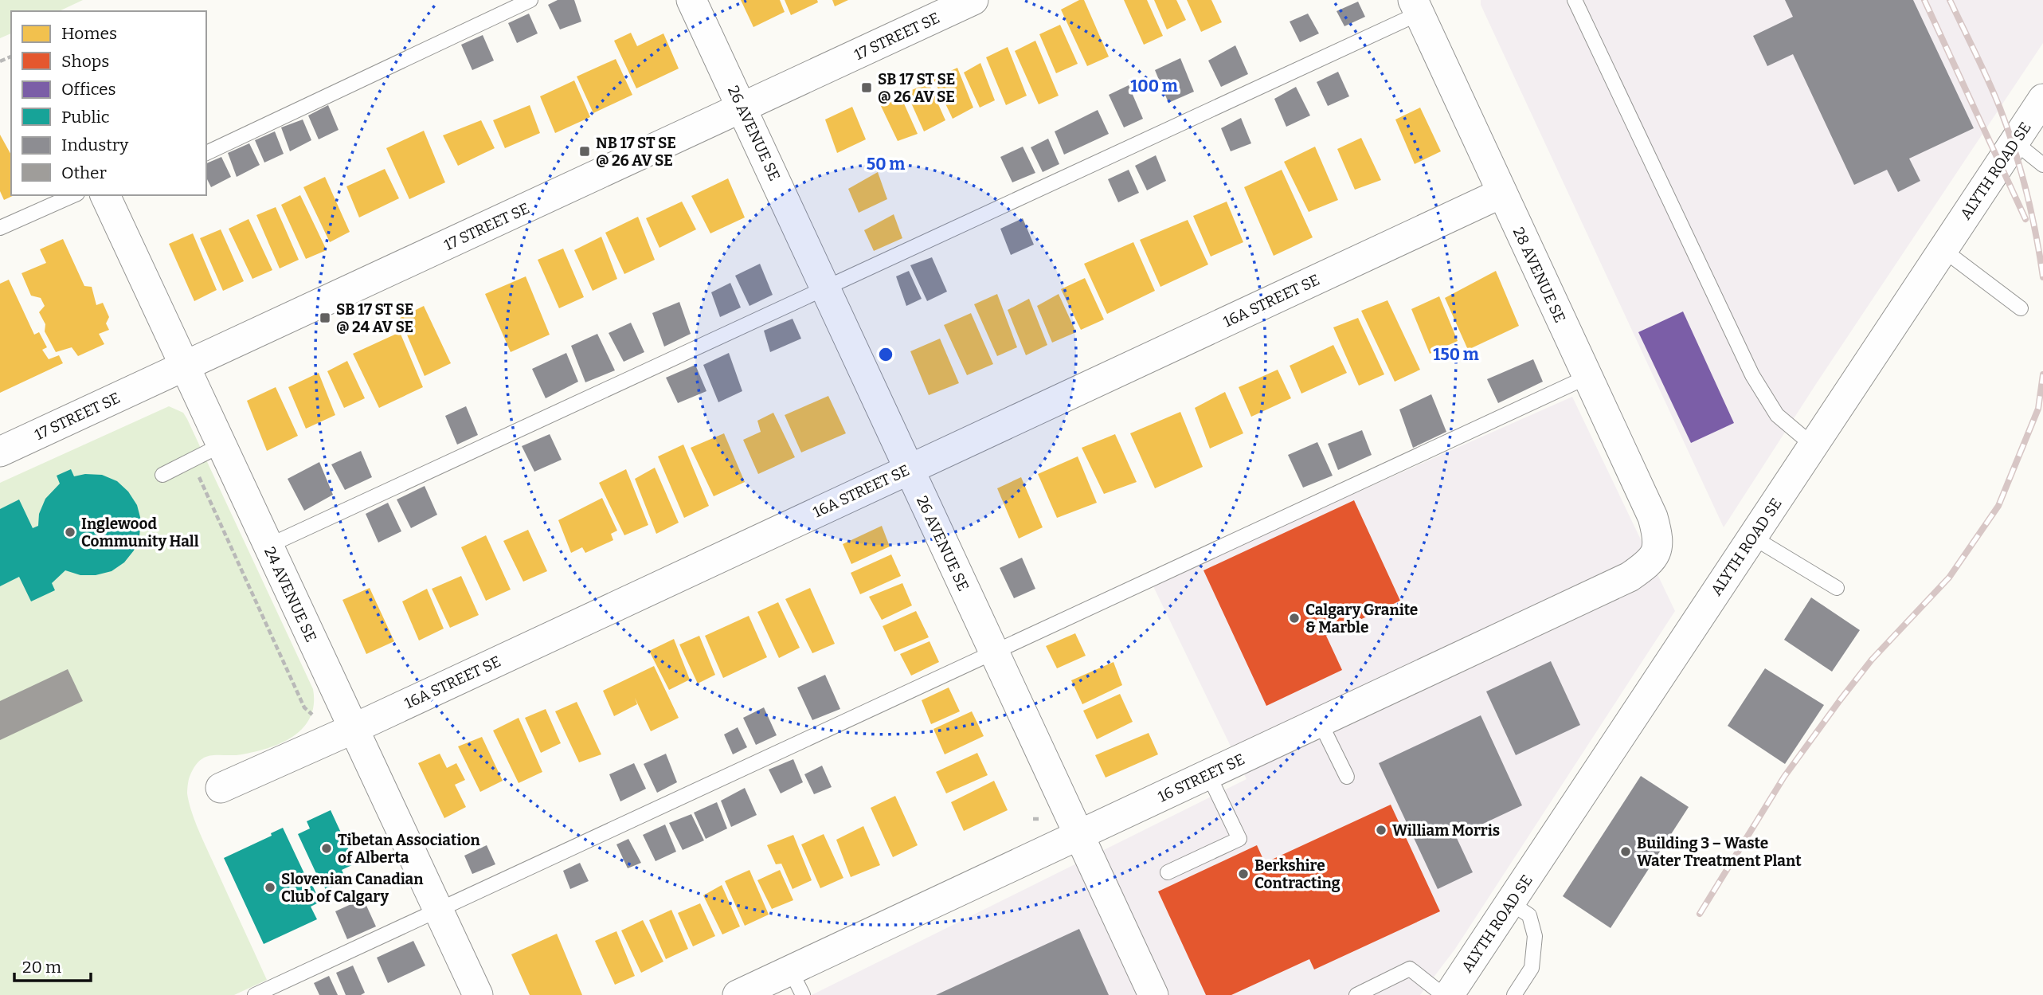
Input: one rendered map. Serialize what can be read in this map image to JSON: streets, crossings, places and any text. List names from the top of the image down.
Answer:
{
  "streets": {
    "street": [
      "17 STREET SE",
      "26 AVENUE SE",
      "ALYTH ROAD SE",
      "28 AVENUE SE",
      "16A STREET SE",
      "24 AVENUE SE",
      "16 STREET SE"
    ]
  },
  "crossings": [
    ["17 STREET SE", "26 AVENUE SE"],
    ["17 STREET SE", "24 AVENUE SE"],
    ["26 AVENUE SE", "16A STREET SE"],
    ["26 AVENUE SE", "16 STREET SE"],
    ["28 AVENUE SE", "16A STREET SE"],
    ["28 AVENUE SE", "16 STREET SE"],
    ["16A STREET SE", "24 AVENUE SE"]
  ],
  "places": {
    "transit": ["SB 17 ST SE @ 26 AV SE", "NB 17 ST SE @ 26 AV SE", "SB 17 ST SE @ 24 AV SE"],
    "other": [
      "Inglewood Community Hall",
      "Calgary Granite & Marble",
      "William Morris",
      "Tibetan Association of Alberta",
      "Building 3 – Waste Water Treatment Plant",
      "Berkshire Contracting",
      "Slovenian Canadian Club of Calgary"
    ]
  },
  "legend": [
    "Homes",
    "Shops",
    "Offices",
    "Public",
    "Industry",
    "Other"
  ],
  "scale_bar": "20 m",
  "rings": ["100 m", "50 m", "150 m"]
}
